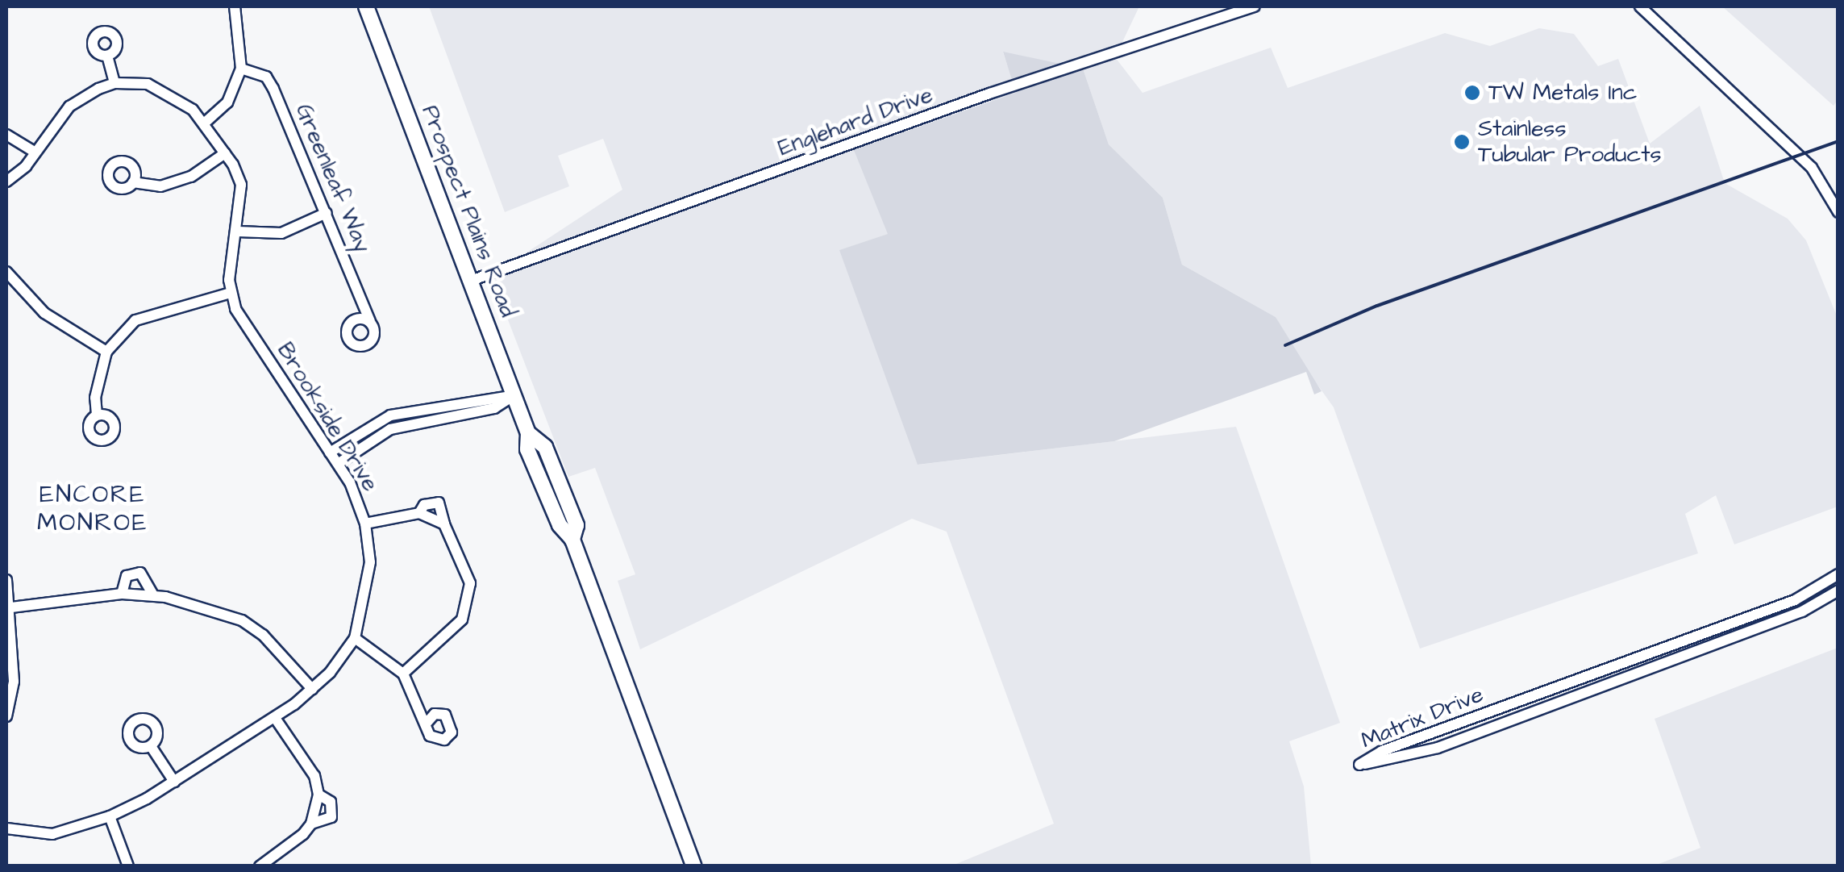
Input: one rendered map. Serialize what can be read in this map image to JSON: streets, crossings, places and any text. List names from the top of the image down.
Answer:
{
  "streets": {
    "street": [
      "Englehard Drive",
      "Greenleaf Way",
      "Prospect Plains Road",
      "Brookside Drive",
      "Matrix Drive"
    ]
  },
  "crossings": [
    ["Englehard Drive", "Prospect Plains Road"]
  ],
  "districts": ["ENCORE MONROE"],
  "places": ["TW Metals Inc", "Stainless Tubular Products"]
}
